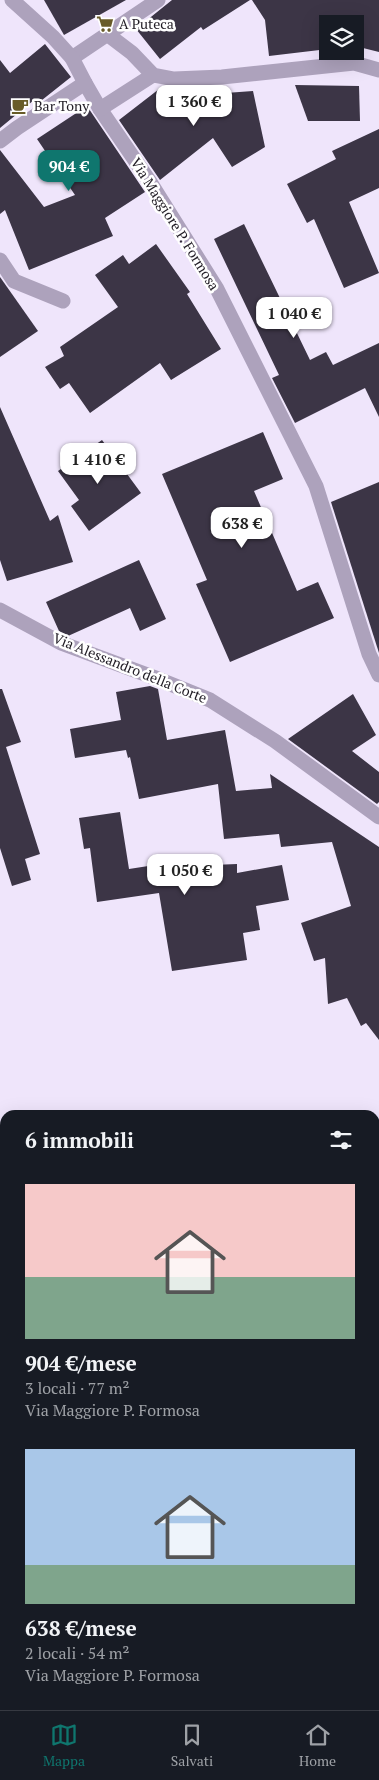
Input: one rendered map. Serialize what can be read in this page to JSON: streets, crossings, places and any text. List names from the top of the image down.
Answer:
{
  "streets": {
    "street": ["Via Maggiore P. Formosa", "Via Alessandro della Corte"]
  },
  "places": {
    "supermarket": ["A Puteca"],
    "cafe": ["Bar Tony"]
  },
  "page": {
    "price": [
      "1 360 €",
      "904 €",
      "1 040 €",
      "1 410 €",
      "638 €",
      "1 050 €"
    ],
    "heading": "6 immobili",
    "list": [
      {
        "name": "904 €/mese",
        "note": "3 locali · 77 m² · Via Maggiore P. Formosa"
      },
      {
        "name": "638 €/mese",
        "note": "2 locali · 54 m² · Via Maggiore P. Formosa"
      }
    ],
    "tabs": ["Mappa", "Salvati", "Home"]
  }
}
